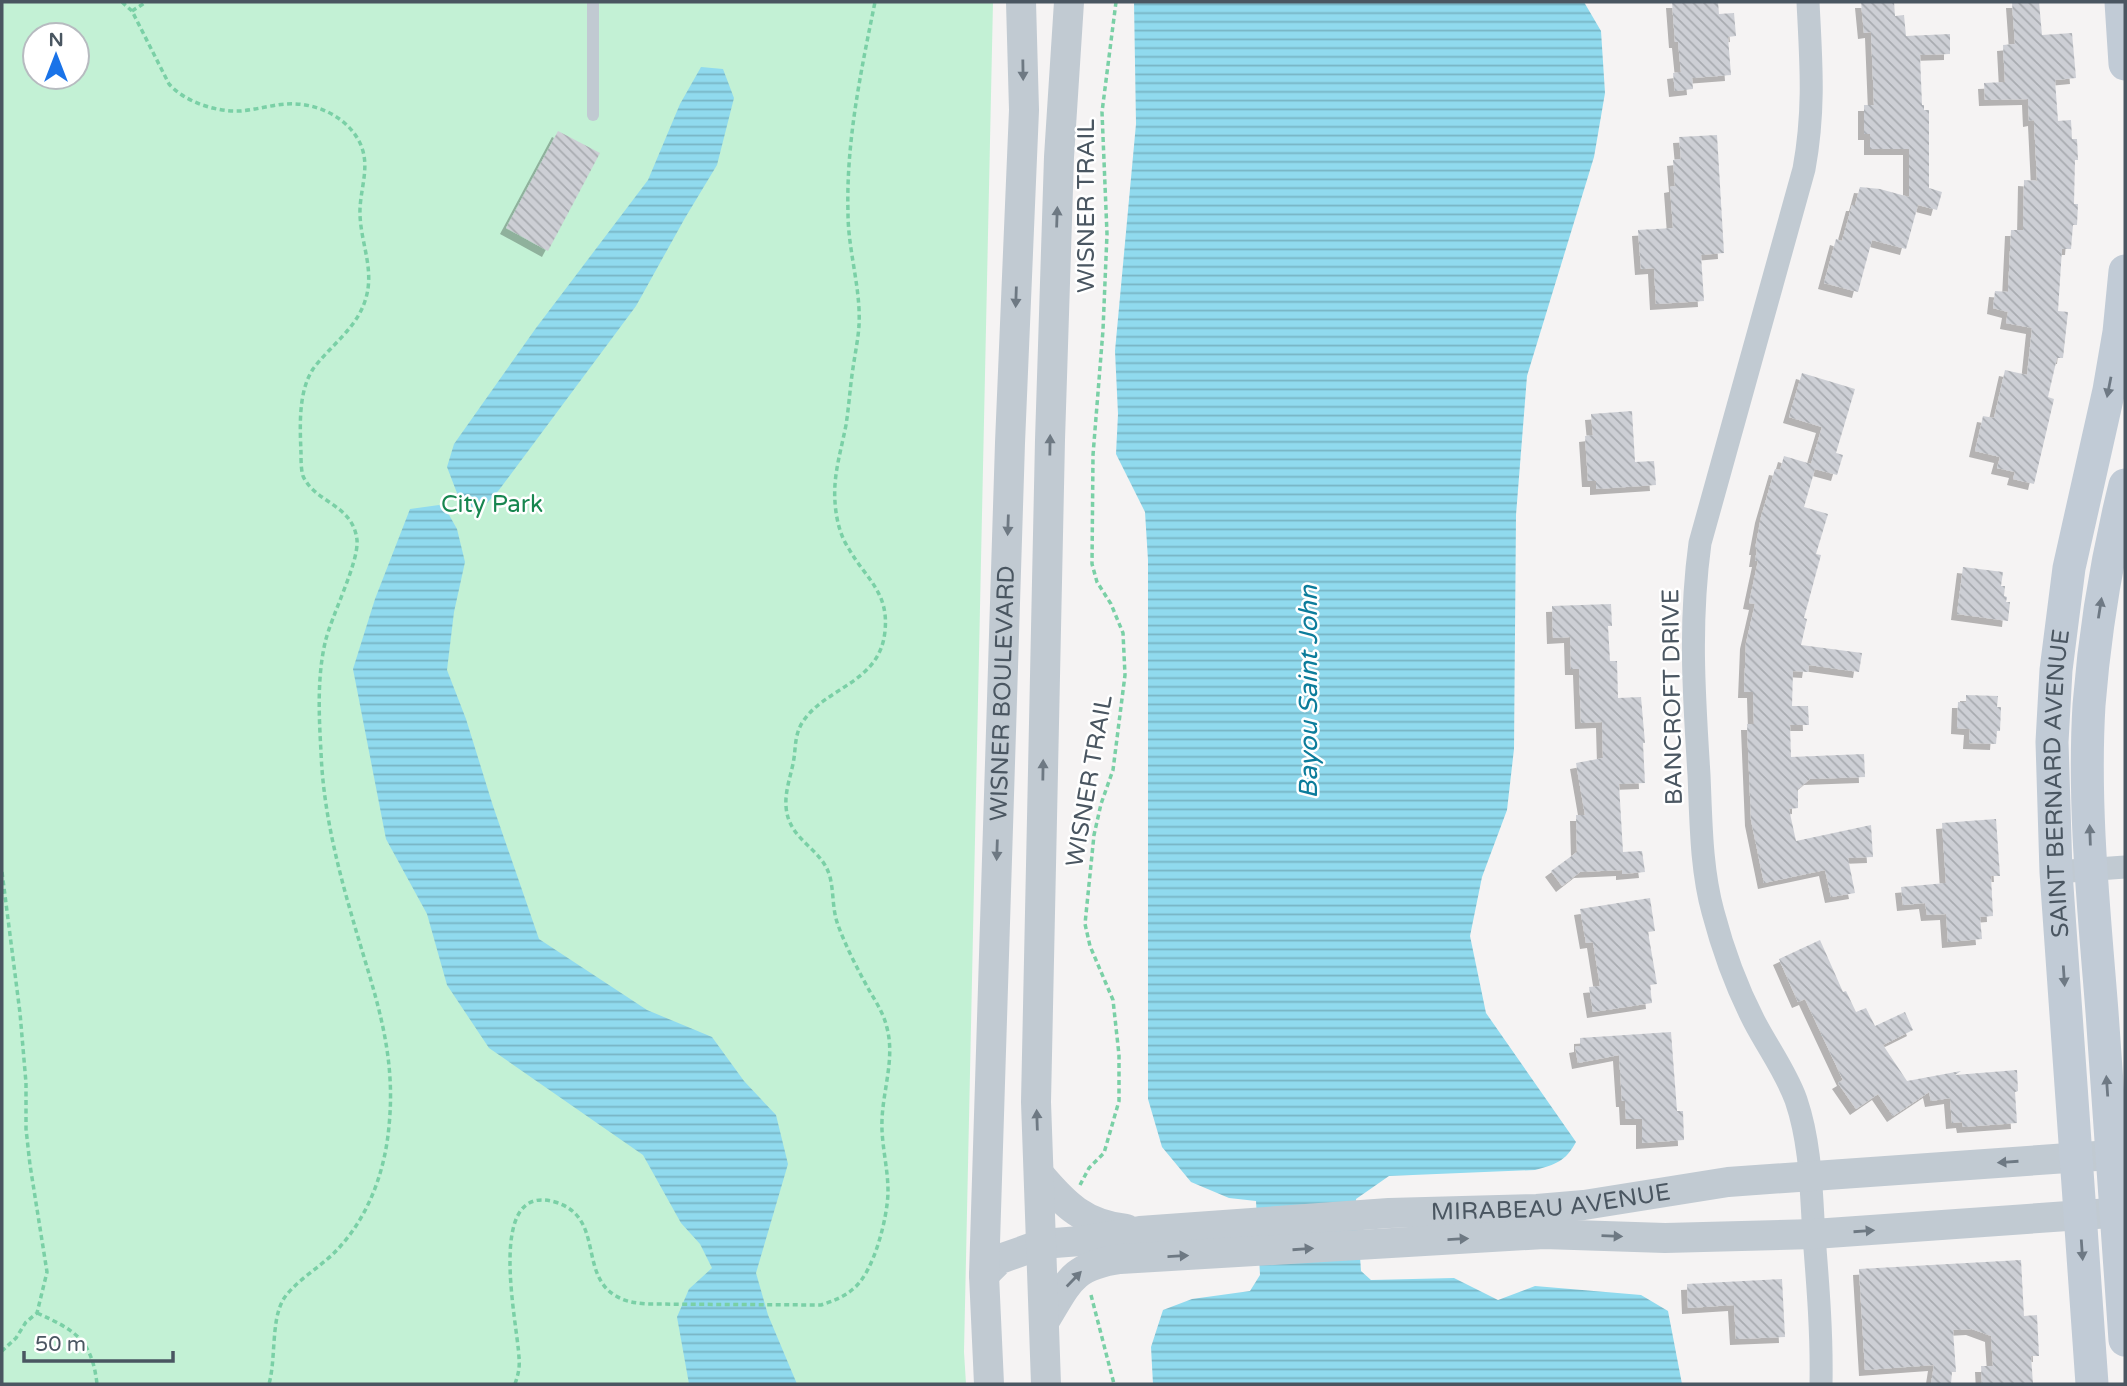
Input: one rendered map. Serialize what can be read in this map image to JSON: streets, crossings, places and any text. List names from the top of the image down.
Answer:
{
  "streets": {
    "main road": ["SAINT BERNARD AVENUE"],
    "street": ["WISNER BOULEVARD", "BANCROFT DRIVE", "MIRABEAU AVENUE"],
    "path": ["WISNER TRAIL"]
  },
  "crossings": [
    ["WISNER BOULEVARD", "MIRABEAU AVENUE"],
    ["BANCROFT DRIVE", "MIRABEAU AVENUE"],
    ["SAINT BERNARD AVENUE", "MIRABEAU AVENUE"]
  ],
  "water": ["Bayou Saint John"],
  "parks": ["City Park"],
  "scale_bar": "50 m",
  "north": "top"
}
